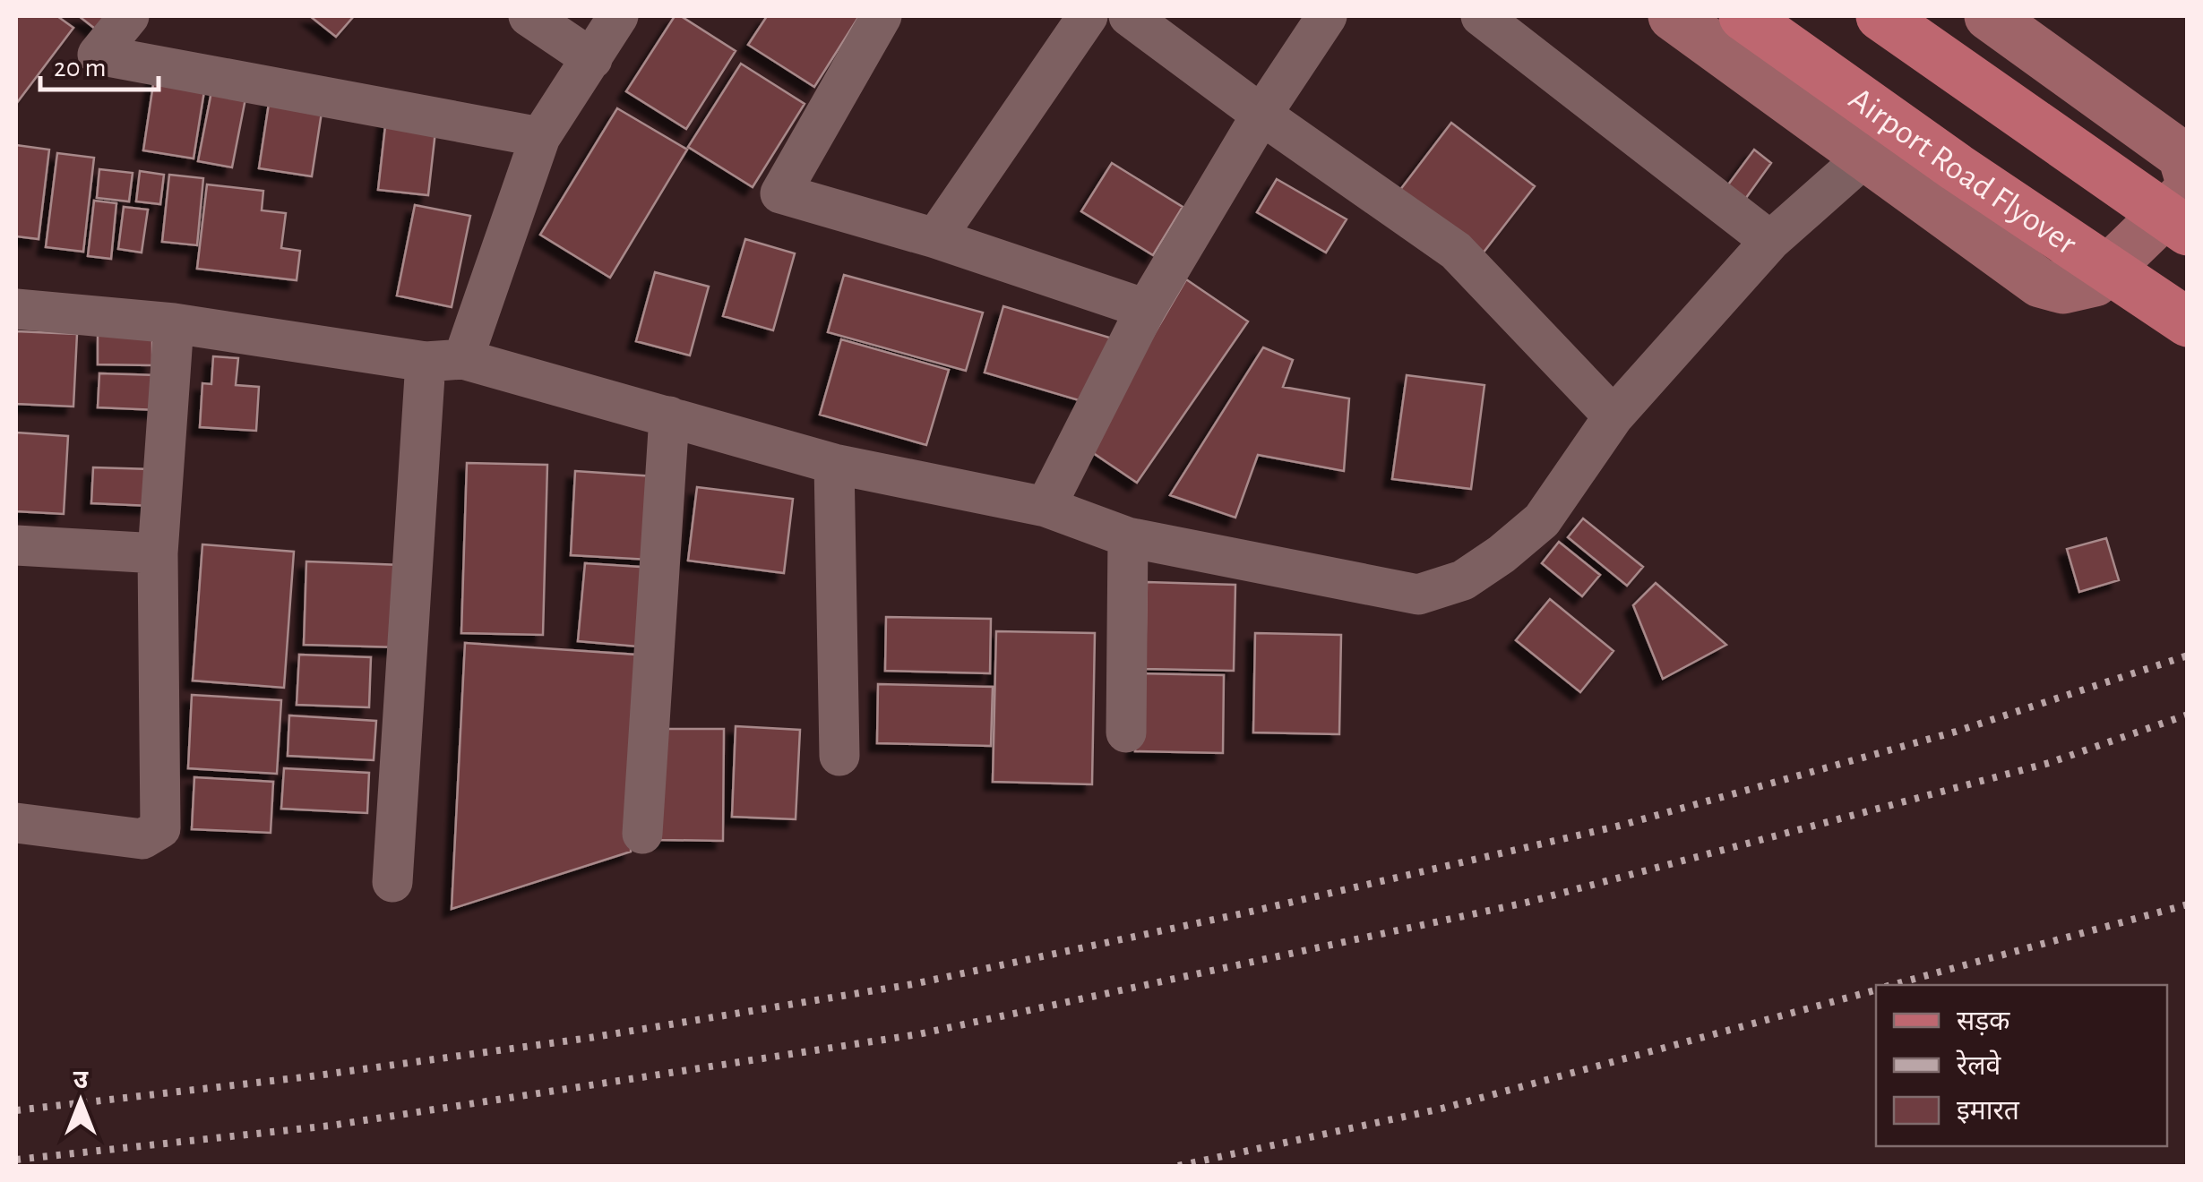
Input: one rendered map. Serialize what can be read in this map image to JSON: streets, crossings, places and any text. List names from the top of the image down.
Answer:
{
  "streets": {
    "main road": ["Airport Road Flyover"]
  },
  "legend": ["सड़क", "रेलवे", "इमारत"],
  "scale_bar": "20 m",
  "north": "top"
}
